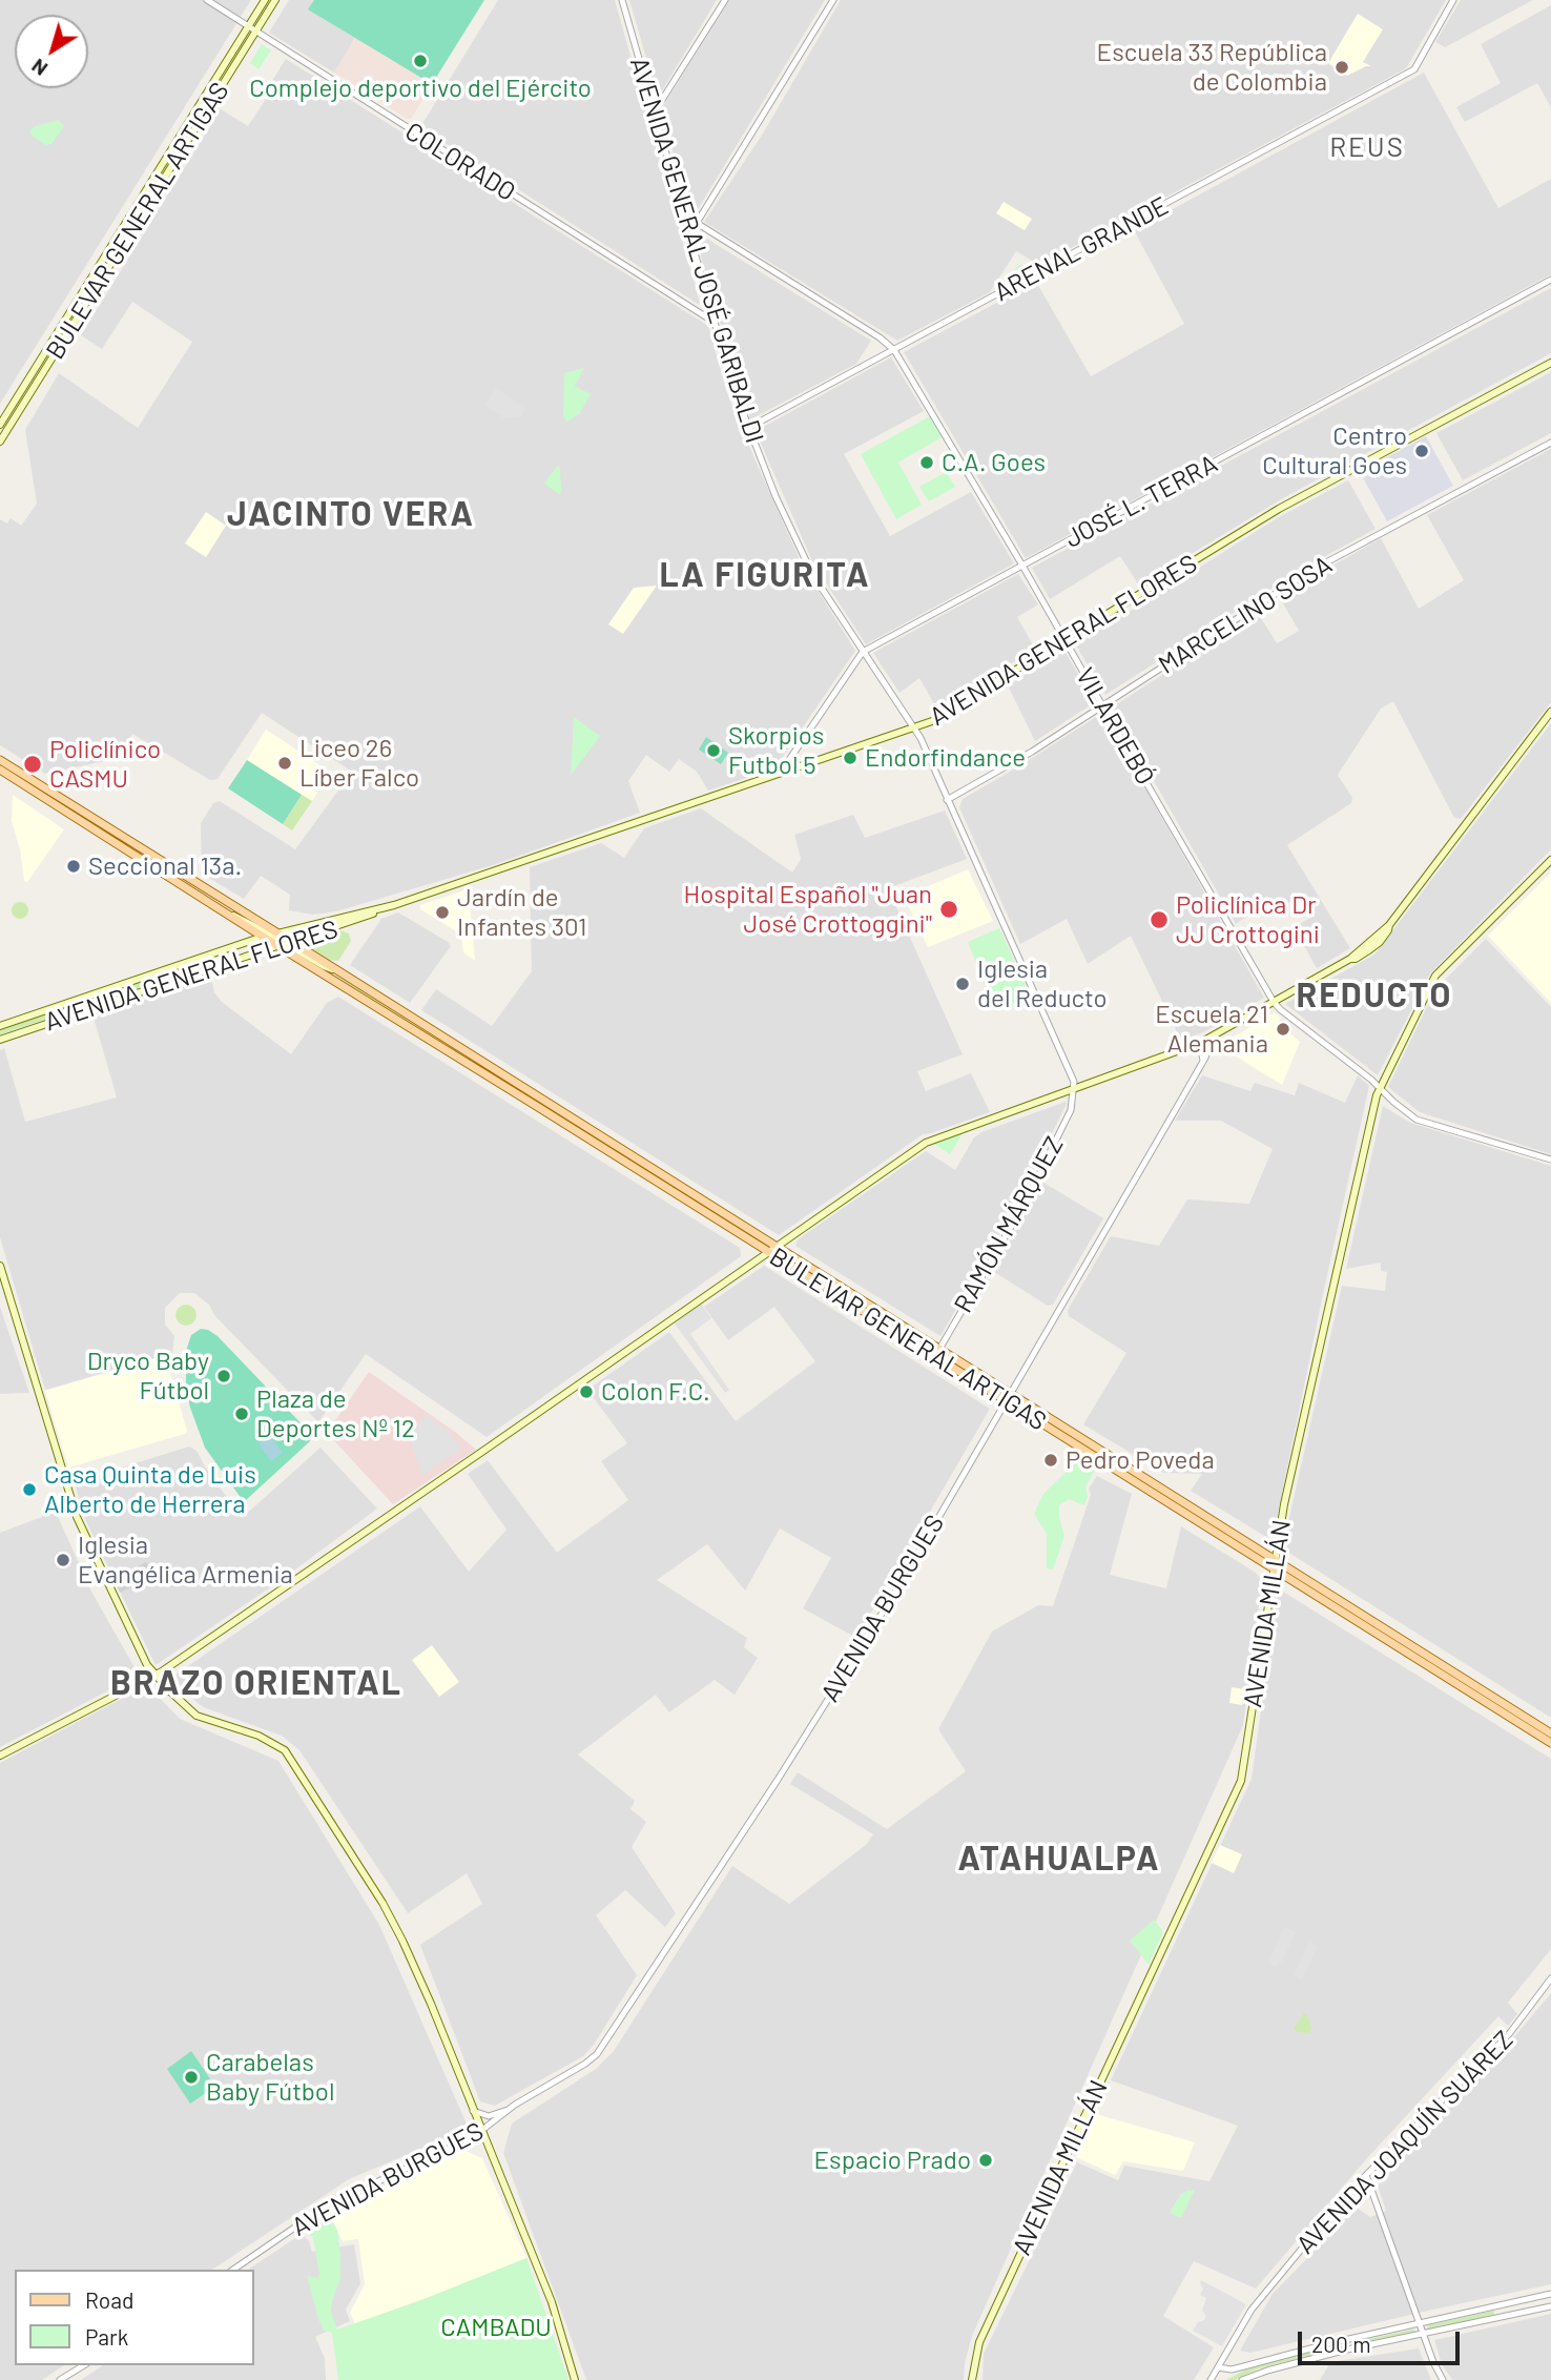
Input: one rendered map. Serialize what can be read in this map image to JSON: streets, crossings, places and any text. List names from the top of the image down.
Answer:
{
  "streets": {
    "main road": ["BULEVAR GENERAL ARTIGAS", "AVENIDA GENERAL FLORES", "AVENIDA MILLÁN"],
    "street": [
      "COLORADO",
      "ARENAL GRANDE",
      "AVENIDA GENERAL JOSÉ GARIBALDI",
      "JOSÉ L. TERRA",
      "MARCELINO SOSA",
      "VILARDEBÓ",
      "RAMÓN MÁRQUEZ",
      "AVENIDA BURGUES",
      "AVENIDA JOAQUÍN SUÁREZ"
    ]
  },
  "crossings": [
    ["COLORADO", "BULEVAR GENERAL ARTIGAS"],
    ["COLORADO", "AVENIDA GENERAL JOSÉ GARIBALDI"],
    ["BULEVAR GENERAL ARTIGAS", "AVENIDA GENERAL FLORES"],
    ["BULEVAR GENERAL ARTIGAS", "RAMÓN MÁRQUEZ"],
    ["BULEVAR GENERAL ARTIGAS", "AVENIDA BURGUES"],
    ["BULEVAR GENERAL ARTIGAS", "AVENIDA MILLÁN"],
    ["ARENAL GRANDE", "AVENIDA GENERAL JOSÉ GARIBALDI"],
    ["ARENAL GRANDE", "VILARDEBÓ"],
    ["AVENIDA GENERAL JOSÉ GARIBALDI", "JOSÉ L. TERRA"],
    ["AVENIDA GENERAL JOSÉ GARIBALDI", "MARCELINO SOSA"],
    ["AVENIDA GENERAL JOSÉ GARIBALDI", "AVENIDA GENERAL FLORES"],
    ["AVENIDA GENERAL JOSÉ GARIBALDI", "VILARDEBÓ"],
    ["AVENIDA GENERAL JOSÉ GARIBALDI", "RAMÓN MÁRQUEZ"],
    ["JOSÉ L. TERRA", "AVENIDA GENERAL FLORES"],
    ["JOSÉ L. TERRA", "VILARDEBÓ"],
    ["MARCELINO SOSA", "VILARDEBÓ"],
    ["AVENIDA GENERAL FLORES", "VILARDEBÓ"],
    ["VILARDEBÓ", "AVENIDA MILLÁN"]
  ],
  "districts": [
    "REUS",
    "JACINTO VERA",
    "LA FIGURITA",
    "REDUCTO",
    "BRAZO ORIENTAL",
    "ATAHUALPA"
  ],
  "parks": ["CAMBADU"],
  "places": [
    "Complejo deportivo del Ejército",
    "Escuela 33 República de Colombia",
    "Centro Cultural Goes",
    "C.A. Goes",
    "Skorpios Futbol 5",
    "Endorfindance",
    "Liceo 26 Líber Falco",
    "Policlínico CASMU",
    "Seccional 13a.",
    "Hospital Español \"Juan José Crottoggini\"",
    "Jardín de Infantes 301",
    "Policlínica Dr JJ Crottogini",
    "Iglesia del Reducto",
    "Escuela 21 Alemania",
    "Dryco Baby Fútbol",
    "Colon F.C.",
    "Plaza de Deportes Nº 12",
    "Pedro Poveda",
    "Casa Quinta de Luis Alberto de Herrera",
    "Iglesia Evangélica Armenia",
    "Carabelas Baby Fútbol",
    "Espacio Prado"
  ],
  "legend": ["Road", "Park"],
  "scale_bar": "200 m",
  "north": "bottom left"
}
